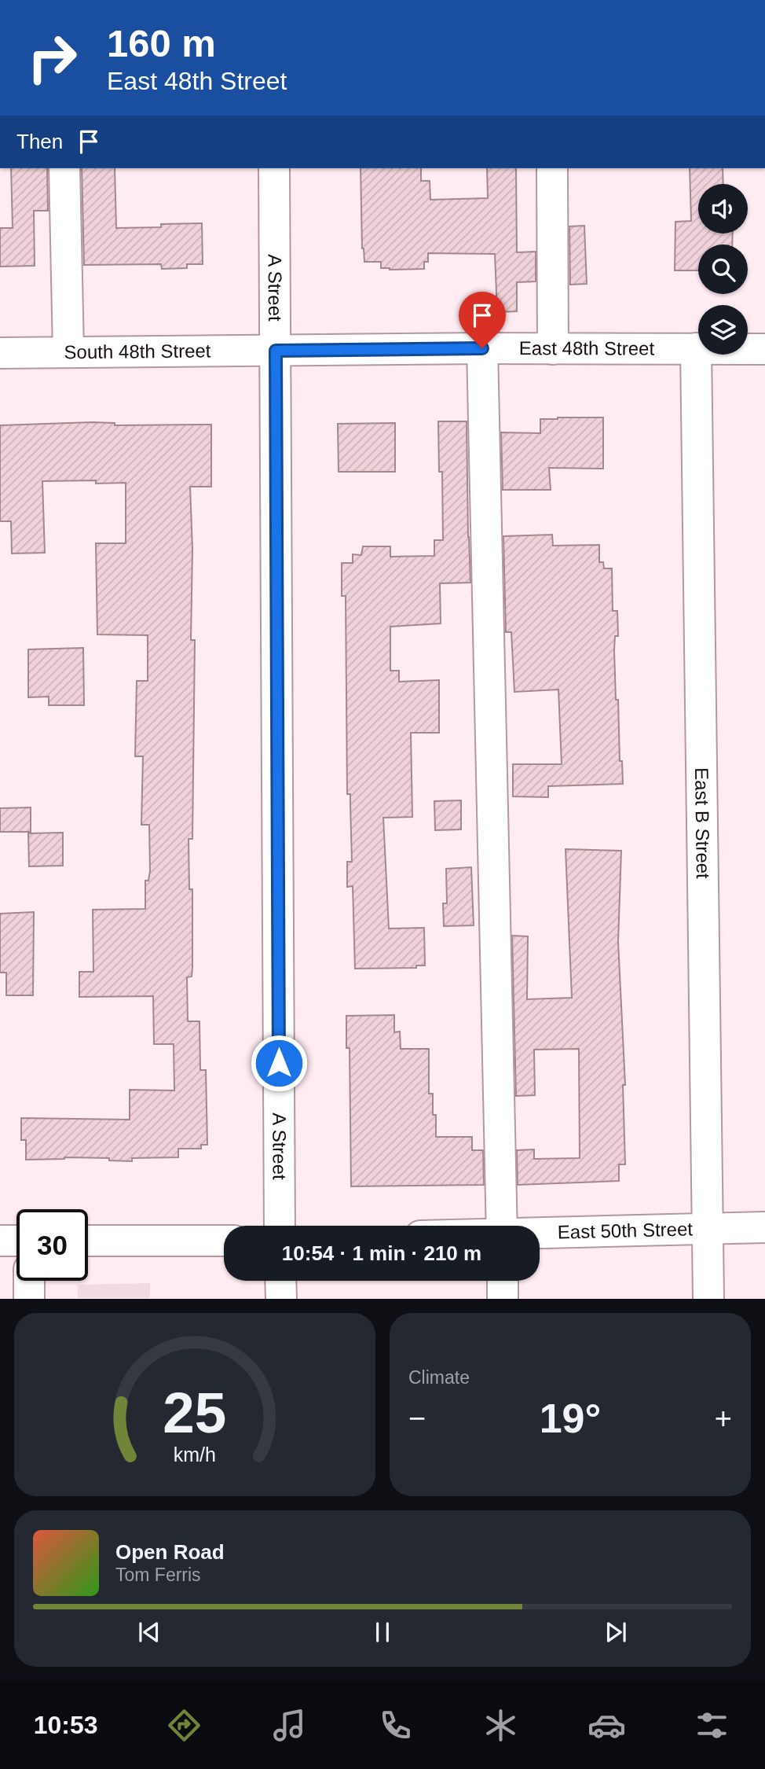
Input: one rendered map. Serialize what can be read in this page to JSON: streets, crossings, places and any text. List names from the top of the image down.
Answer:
{
  "streets": {
    "street": [
      "A Street",
      "East 48th Street",
      "South 48th Street",
      "East B Street",
      "East 50th Street"
    ]
  },
  "crossings": [
    ["A Street", "East 48th Street"],
    ["A Street", "South 48th Street"],
    ["East 48th Street", "South 48th Street"],
    ["East 48th Street", "East B Street"],
    ["East B Street", "East 50th Street"]
  ],
  "page": {
    "turn": ["160 m", "East 48th Street"],
    "then": "Then",
    "limit": "30",
    "trip": "10:54 · 1 min · 210 m",
    "tile": "Climate",
    "heat": ["−", "19°", "+"],
    "song": ["Open Road", "Tom Ferris"],
    "tabs": "10:53",
    "gauge": ["25", "km/h"]
  }
}
